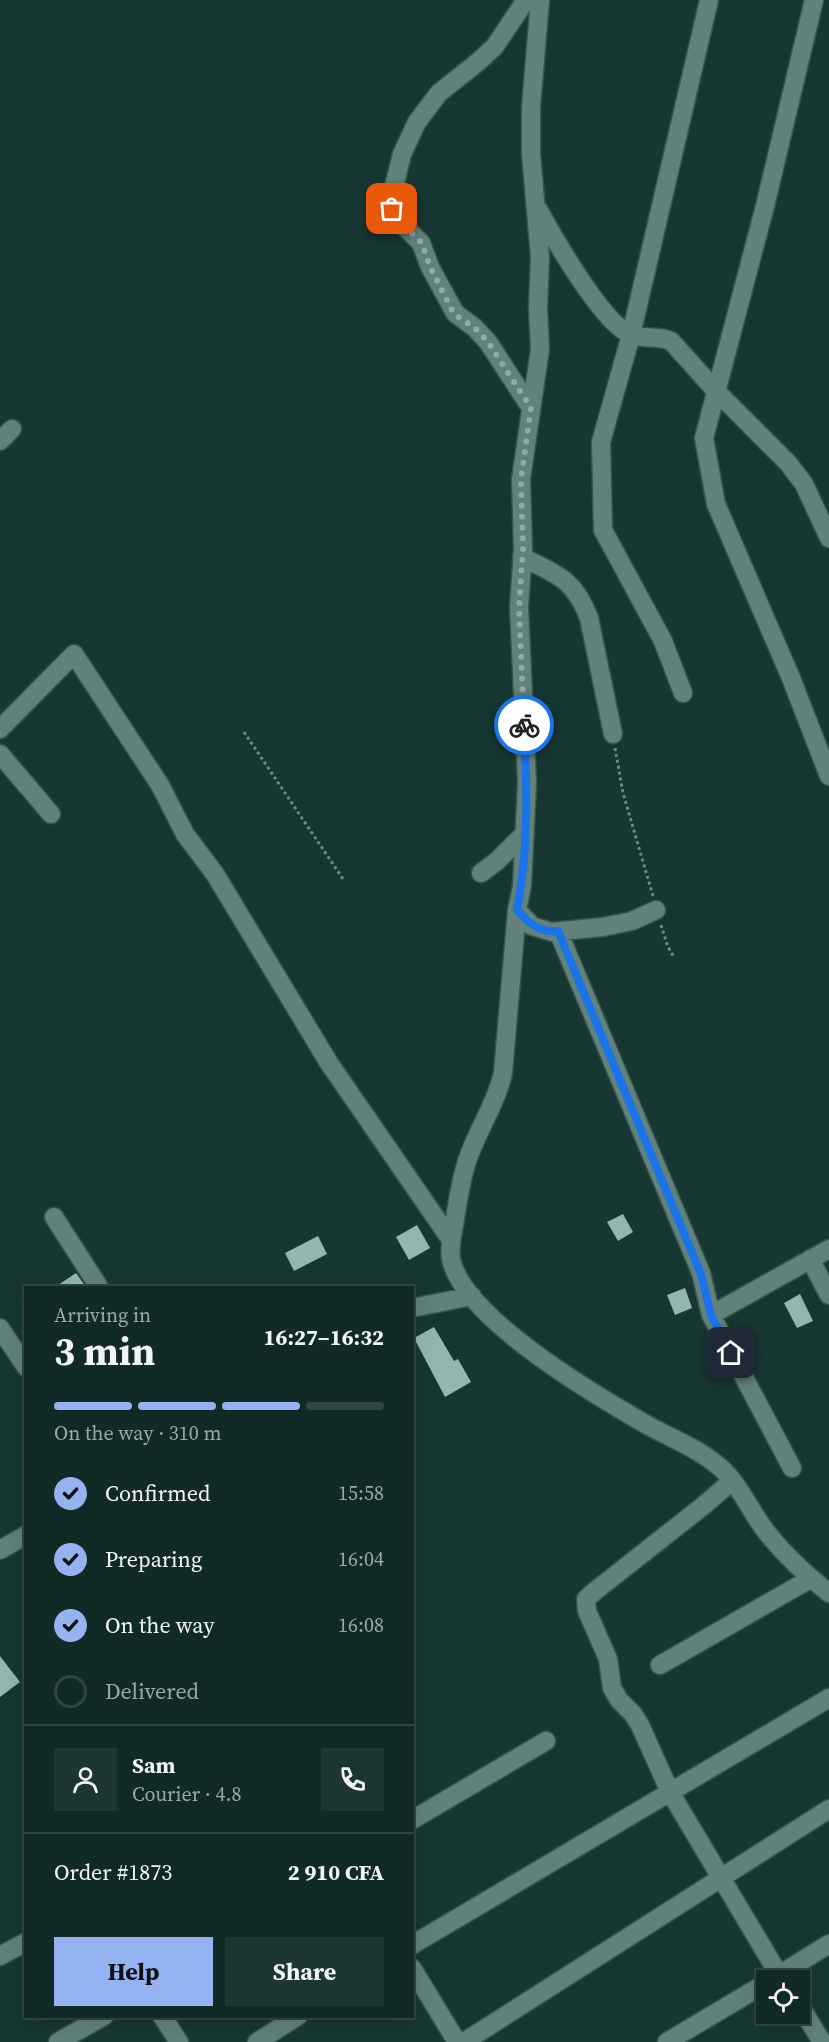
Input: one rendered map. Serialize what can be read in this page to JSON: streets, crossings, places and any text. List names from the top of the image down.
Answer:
{
  "page": {
    "heading": ["3 min", "Arriving in", "16:27–16:32"],
    "panel": [
      "Sam",
      "Courier · 4.8",
      "Order #1873",
      "2 910 CFA"
    ],
    "bar": "On the way · 310 m",
    "list": [
      ["Confirmed", "15:58"],
      ["Preparing", "16:04"],
      ["On the way", "16:08"],
      "Delivered"
    ],
    "buttons": ["Help", "Share"]
  }
}
